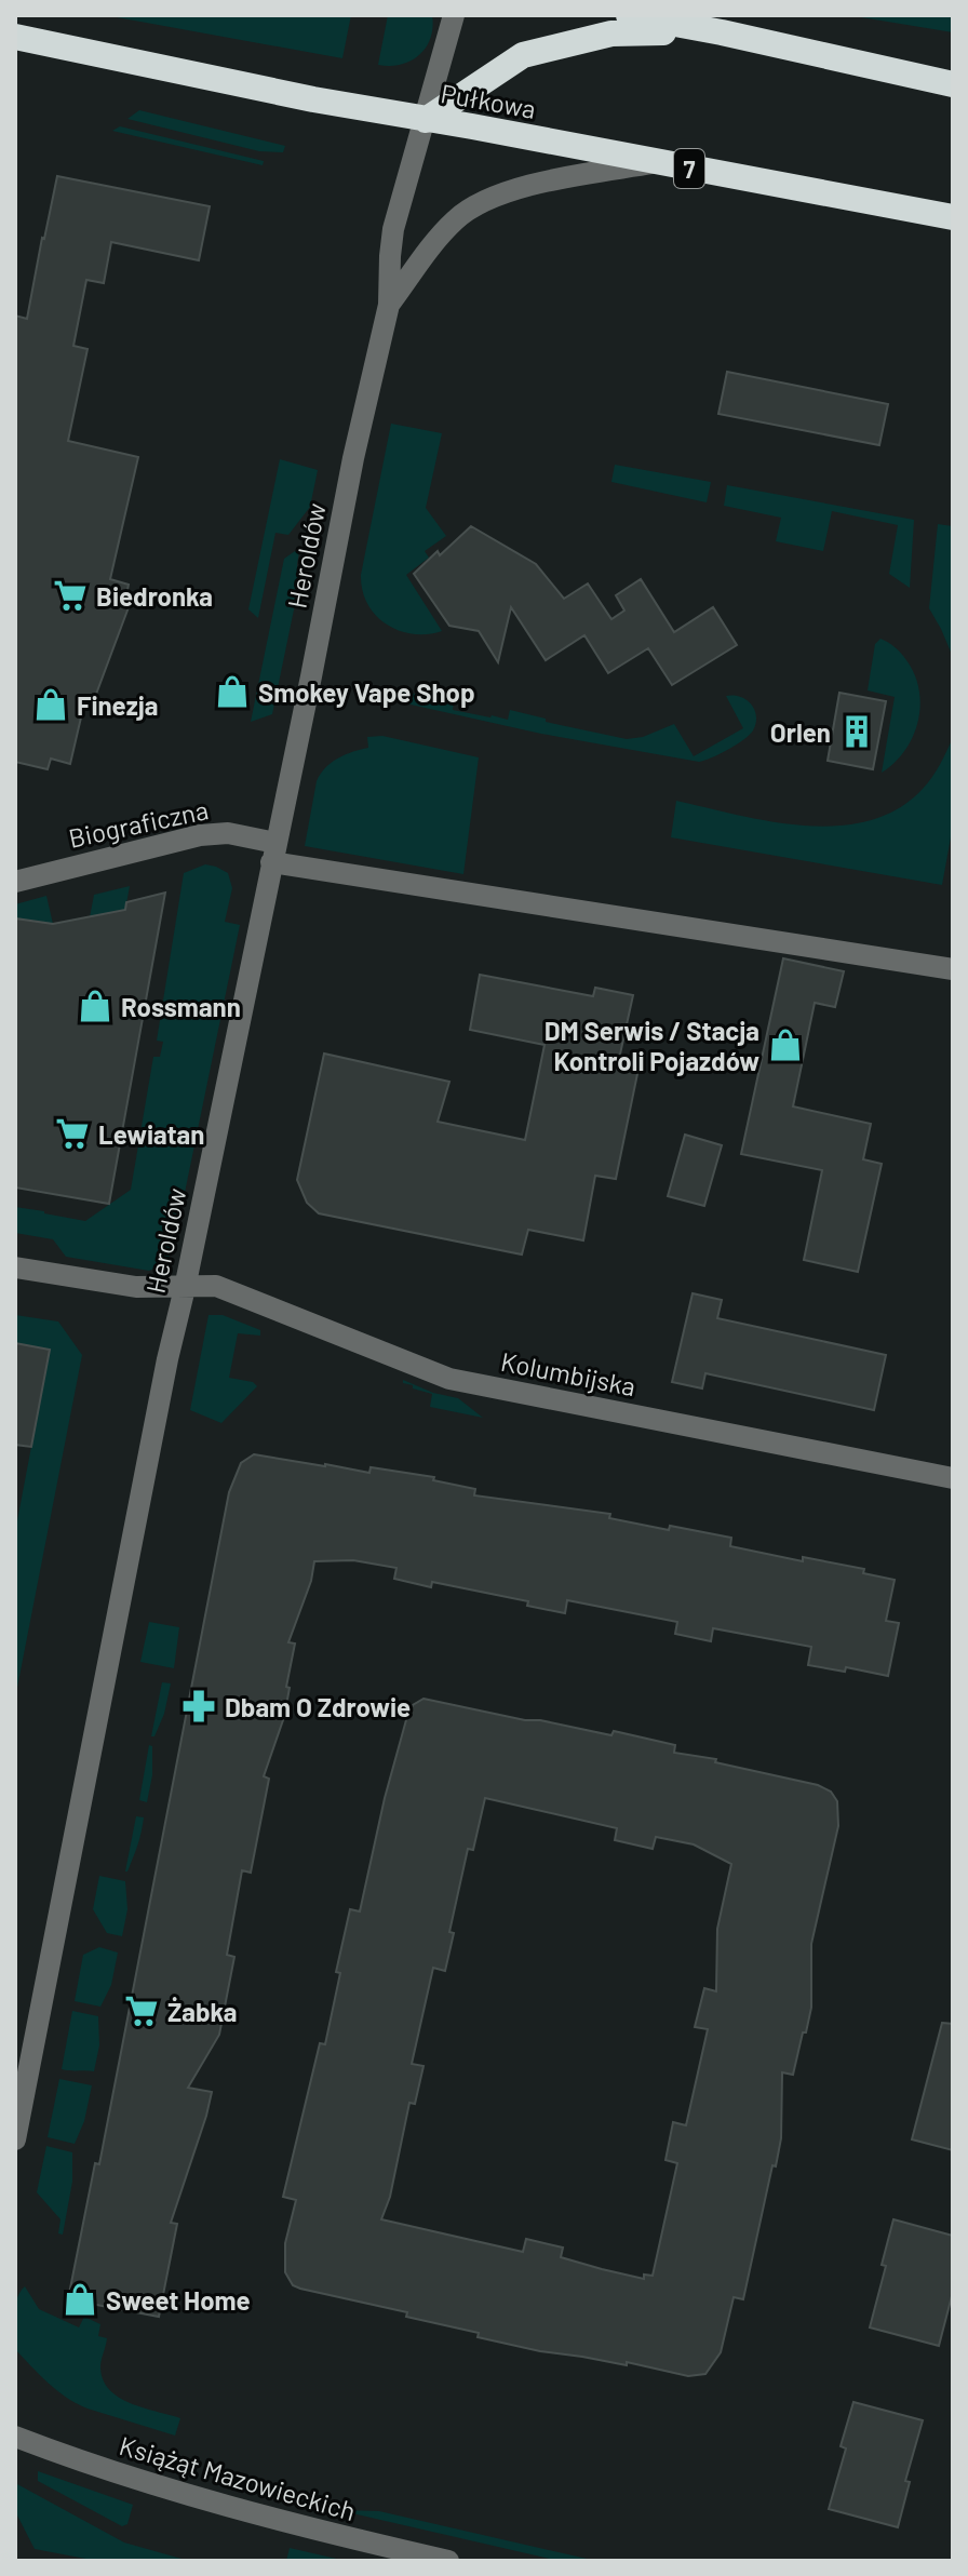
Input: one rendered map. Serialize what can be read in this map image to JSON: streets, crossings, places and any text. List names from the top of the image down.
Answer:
{
  "streets": {
    "highway": ["Pułkowa", "7"],
    "street": [
      "Heroldów",
      "Biograficzna",
      "Kolumbijska",
      "Książąt Mazowieckich"
    ]
  },
  "crossings": [
    ["Pułkowa", "Heroldów"],
    ["Heroldów", "Biograficzna"],
    ["Heroldów", "Kolumbijska"]
  ],
  "places": {
    "supermarket": ["Biedronka", "Lewiatan", "Żabka"],
    "shop": [
      "Smokey Vape Shop",
      "Finezja",
      "Rossmann",
      "DM Serwis / Stacja Kontroli Pojazdów",
      "Sweet Home"
    ],
    "building": ["Orlen"],
    "pharmacy": ["Dbam O Zdrowie"]
  }
}
